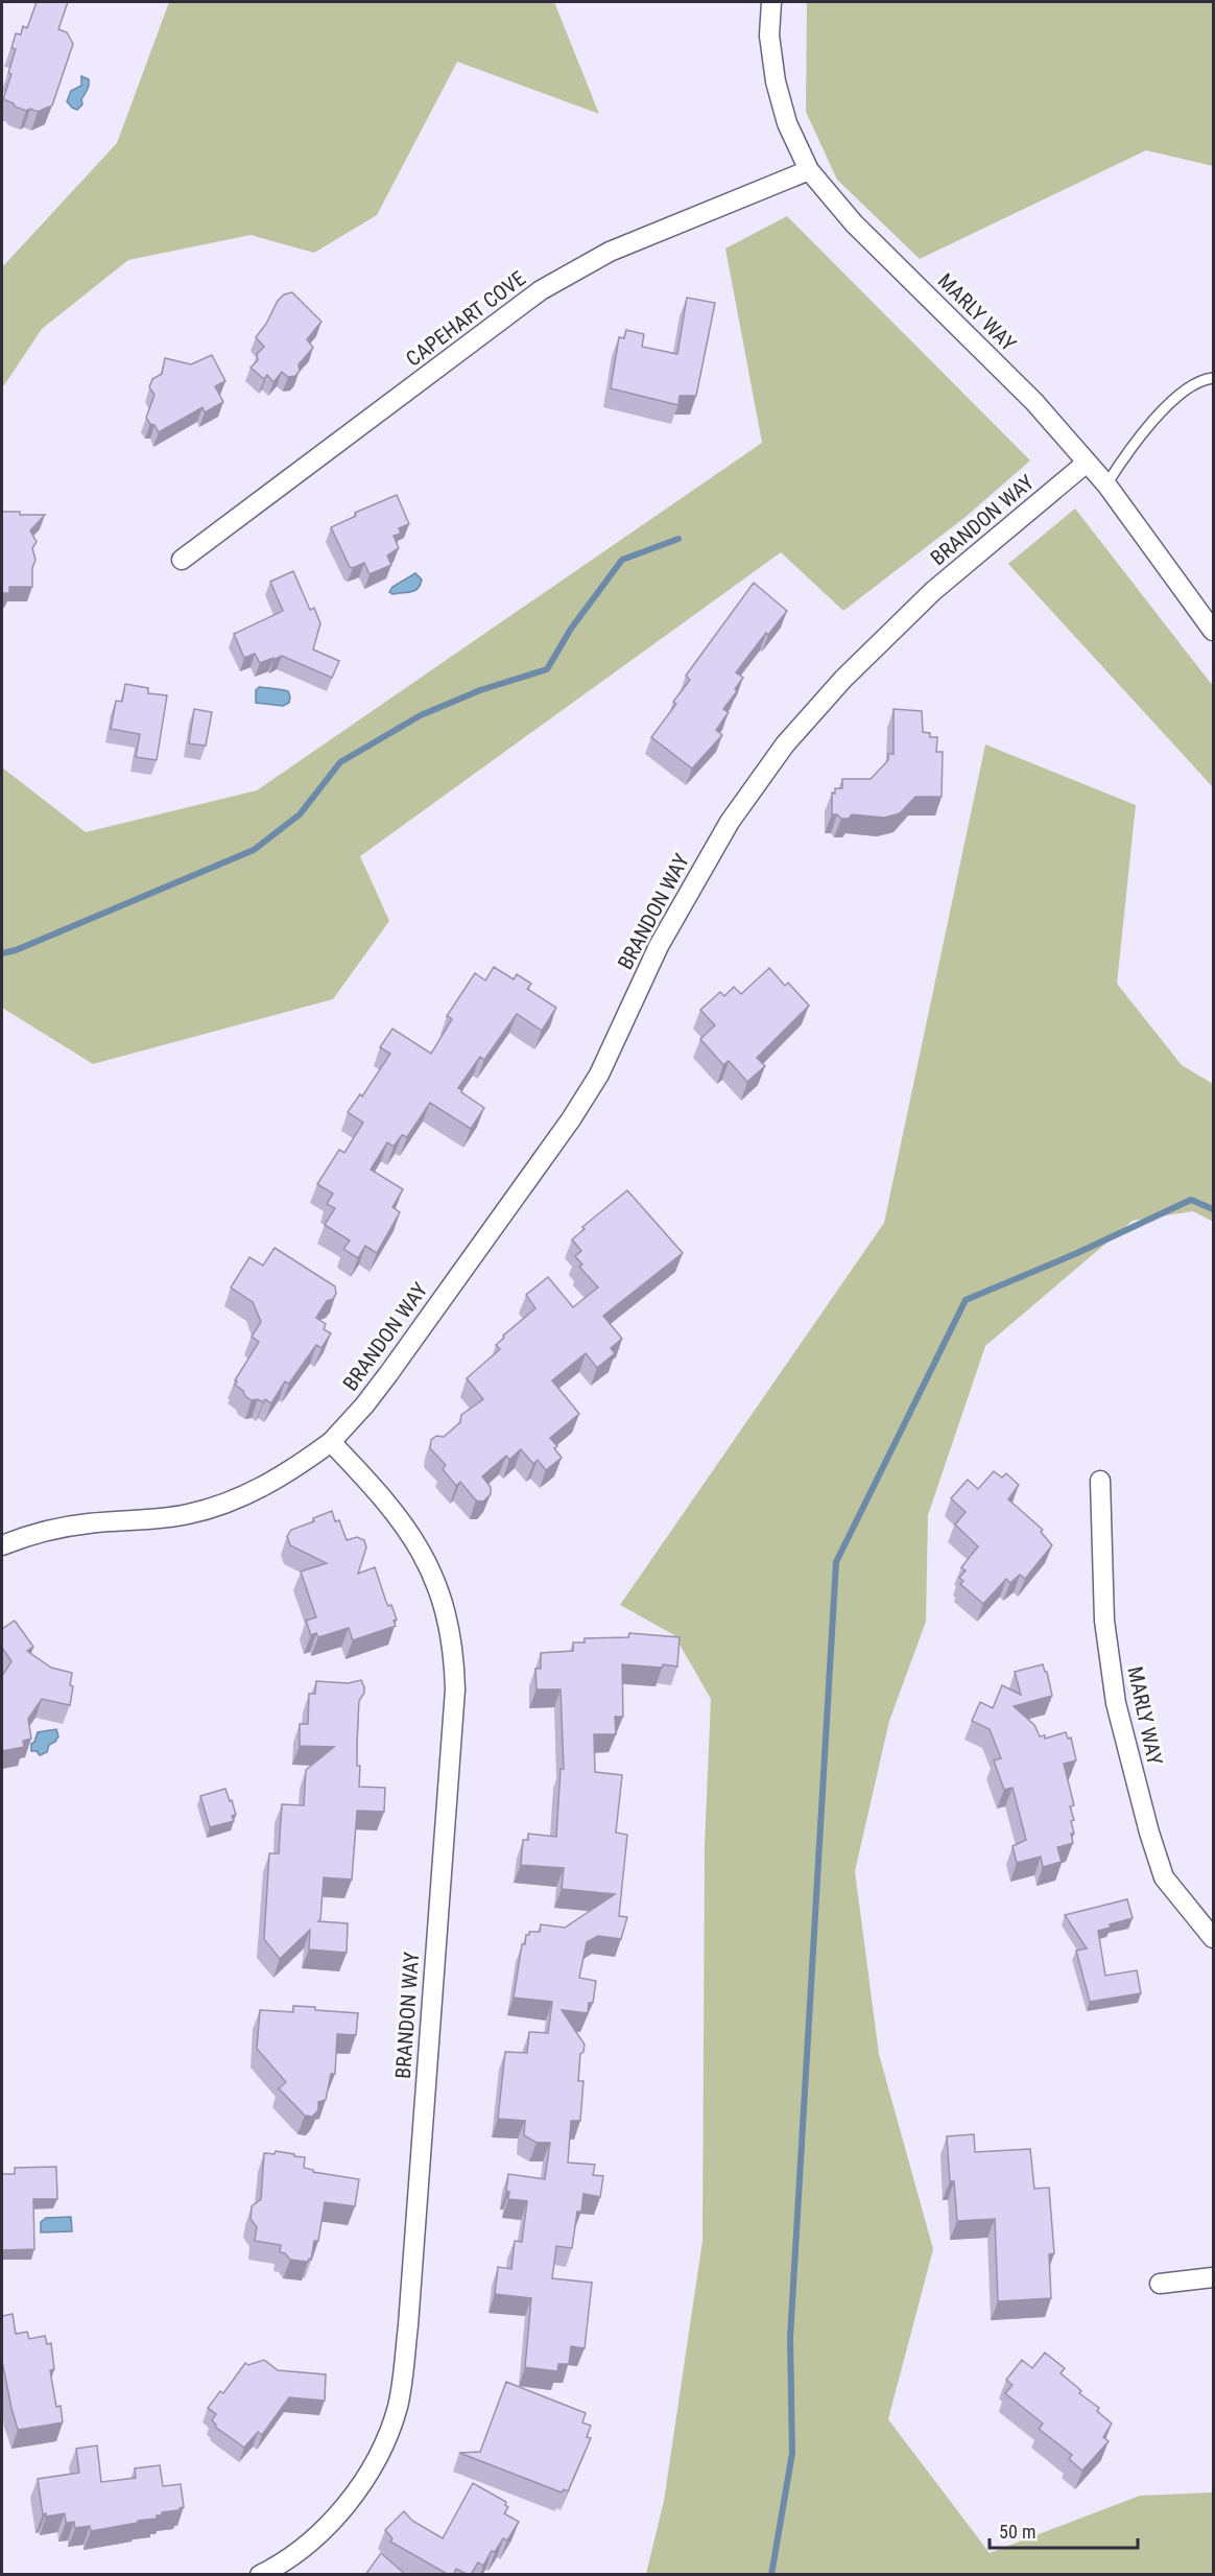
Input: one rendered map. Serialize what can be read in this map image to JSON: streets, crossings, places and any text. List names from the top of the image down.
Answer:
{
  "streets": {
    "street": ["MARLY WAY", "CAPEHART COVE", "BRANDON WAY"]
  },
  "crossings": [
    ["MARLY WAY", "CAPEHART COVE"],
    ["MARLY WAY", "BRANDON WAY"]
  ],
  "scale_bar": "50 m"
}
